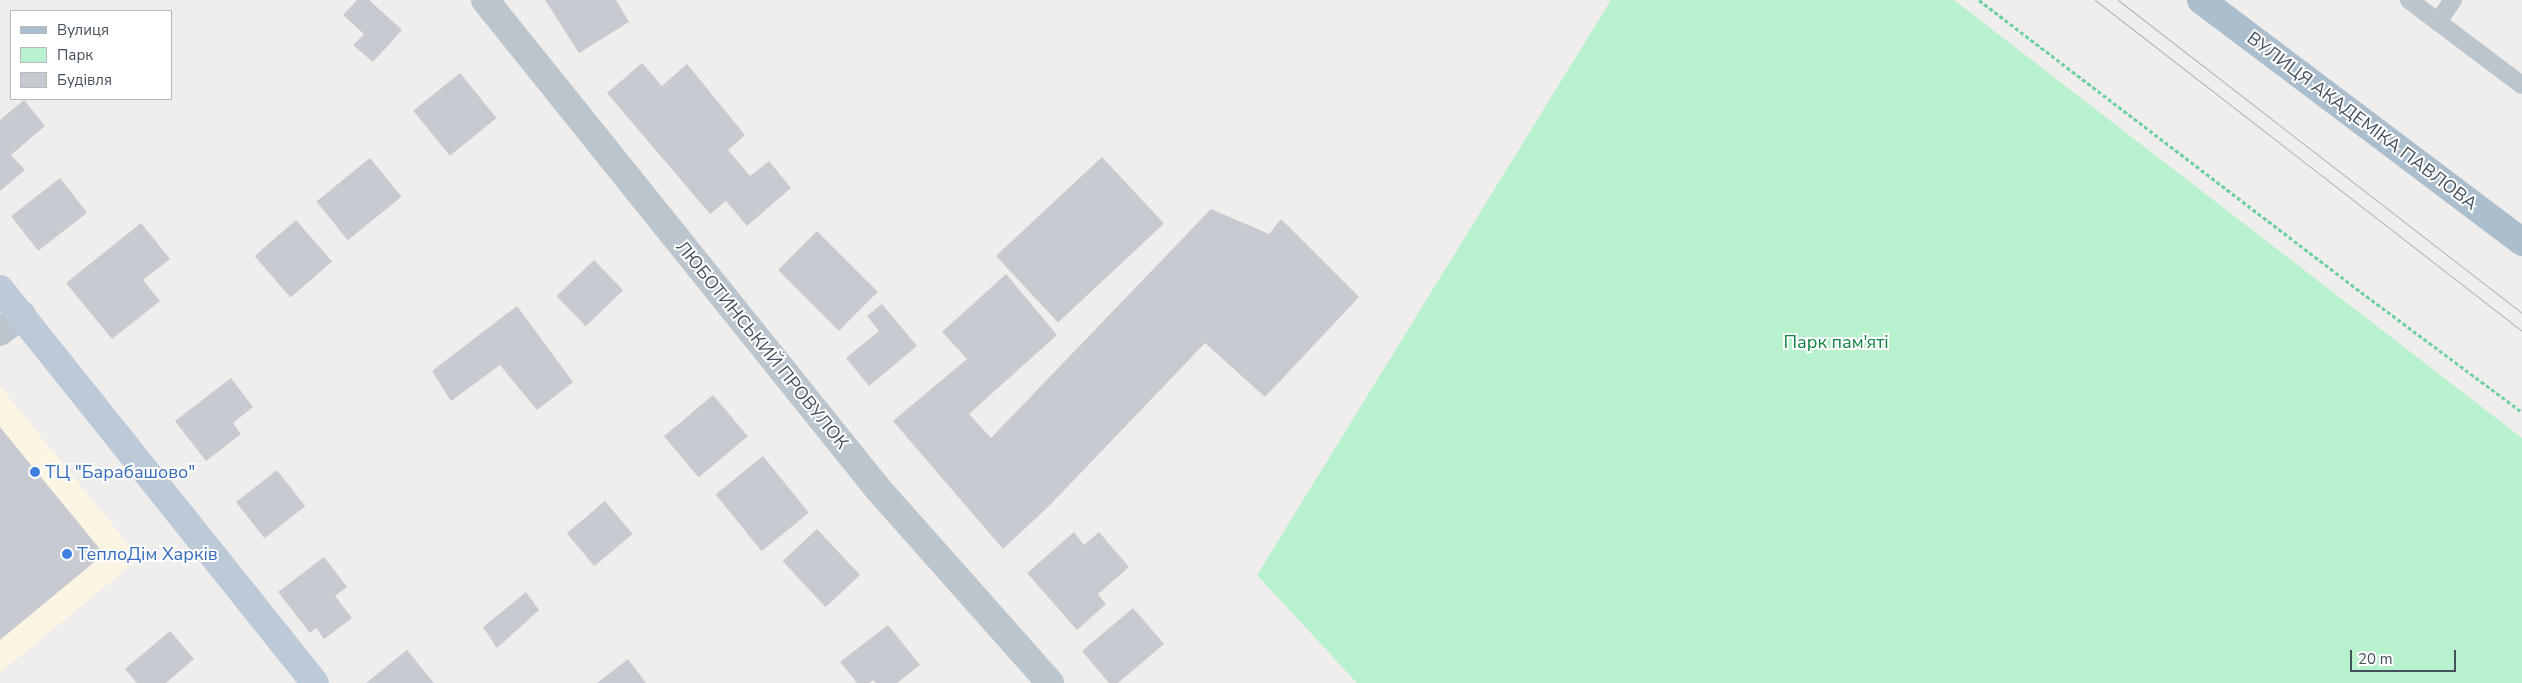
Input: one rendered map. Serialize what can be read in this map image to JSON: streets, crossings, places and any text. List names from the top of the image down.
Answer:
{
  "streets": {
    "main road": ["ВУЛИЦЯ АКАДЕМІКА ПАВЛОВА"],
    "street": ["ЛЮБОТИНСЬКИЙ ПРОВУЛОК"]
  },
  "parks": ["Парк пам'яті"],
  "places": ["ТЦ \"Барабашово\"", "ТеплоДім Харків"],
  "legend": ["Вулиця", "Парк", "Будівля"],
  "scale_bar": "20 m"
}
